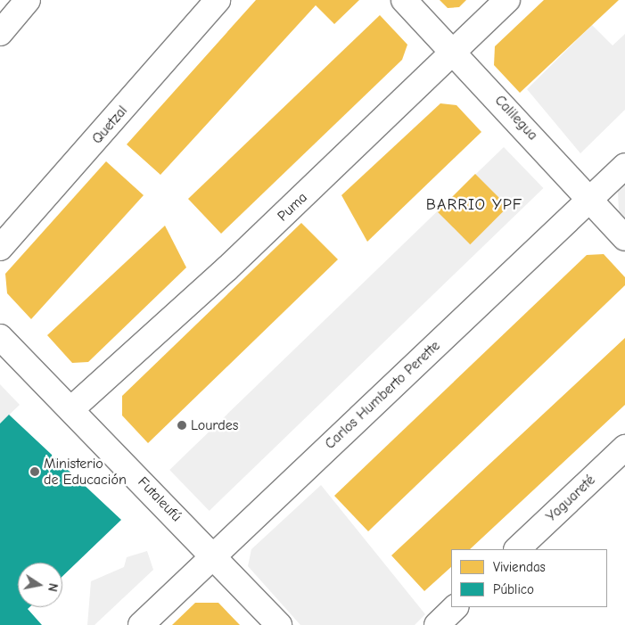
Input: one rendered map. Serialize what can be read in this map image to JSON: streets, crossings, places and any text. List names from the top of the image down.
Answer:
{
  "streets": {
    "street": [
      "Calilegua",
      "Quetzal",
      "Puma",
      "Carlos Humberto Perette",
      "Yaguareté",
      "Futaleufú"
    ]
  },
  "crossings": [
    ["Calilegua", "Puma"],
    ["Calilegua", "Carlos Humberto Perette"],
    ["Puma", "Futaleufú"],
    ["Carlos Humberto Perette", "Futaleufú"]
  ],
  "districts": ["BARRIO YPF"],
  "places": ["Lourdes", "Ministerio de Educación"],
  "legend": ["Viviendas", "Público"],
  "north": "right"
}
